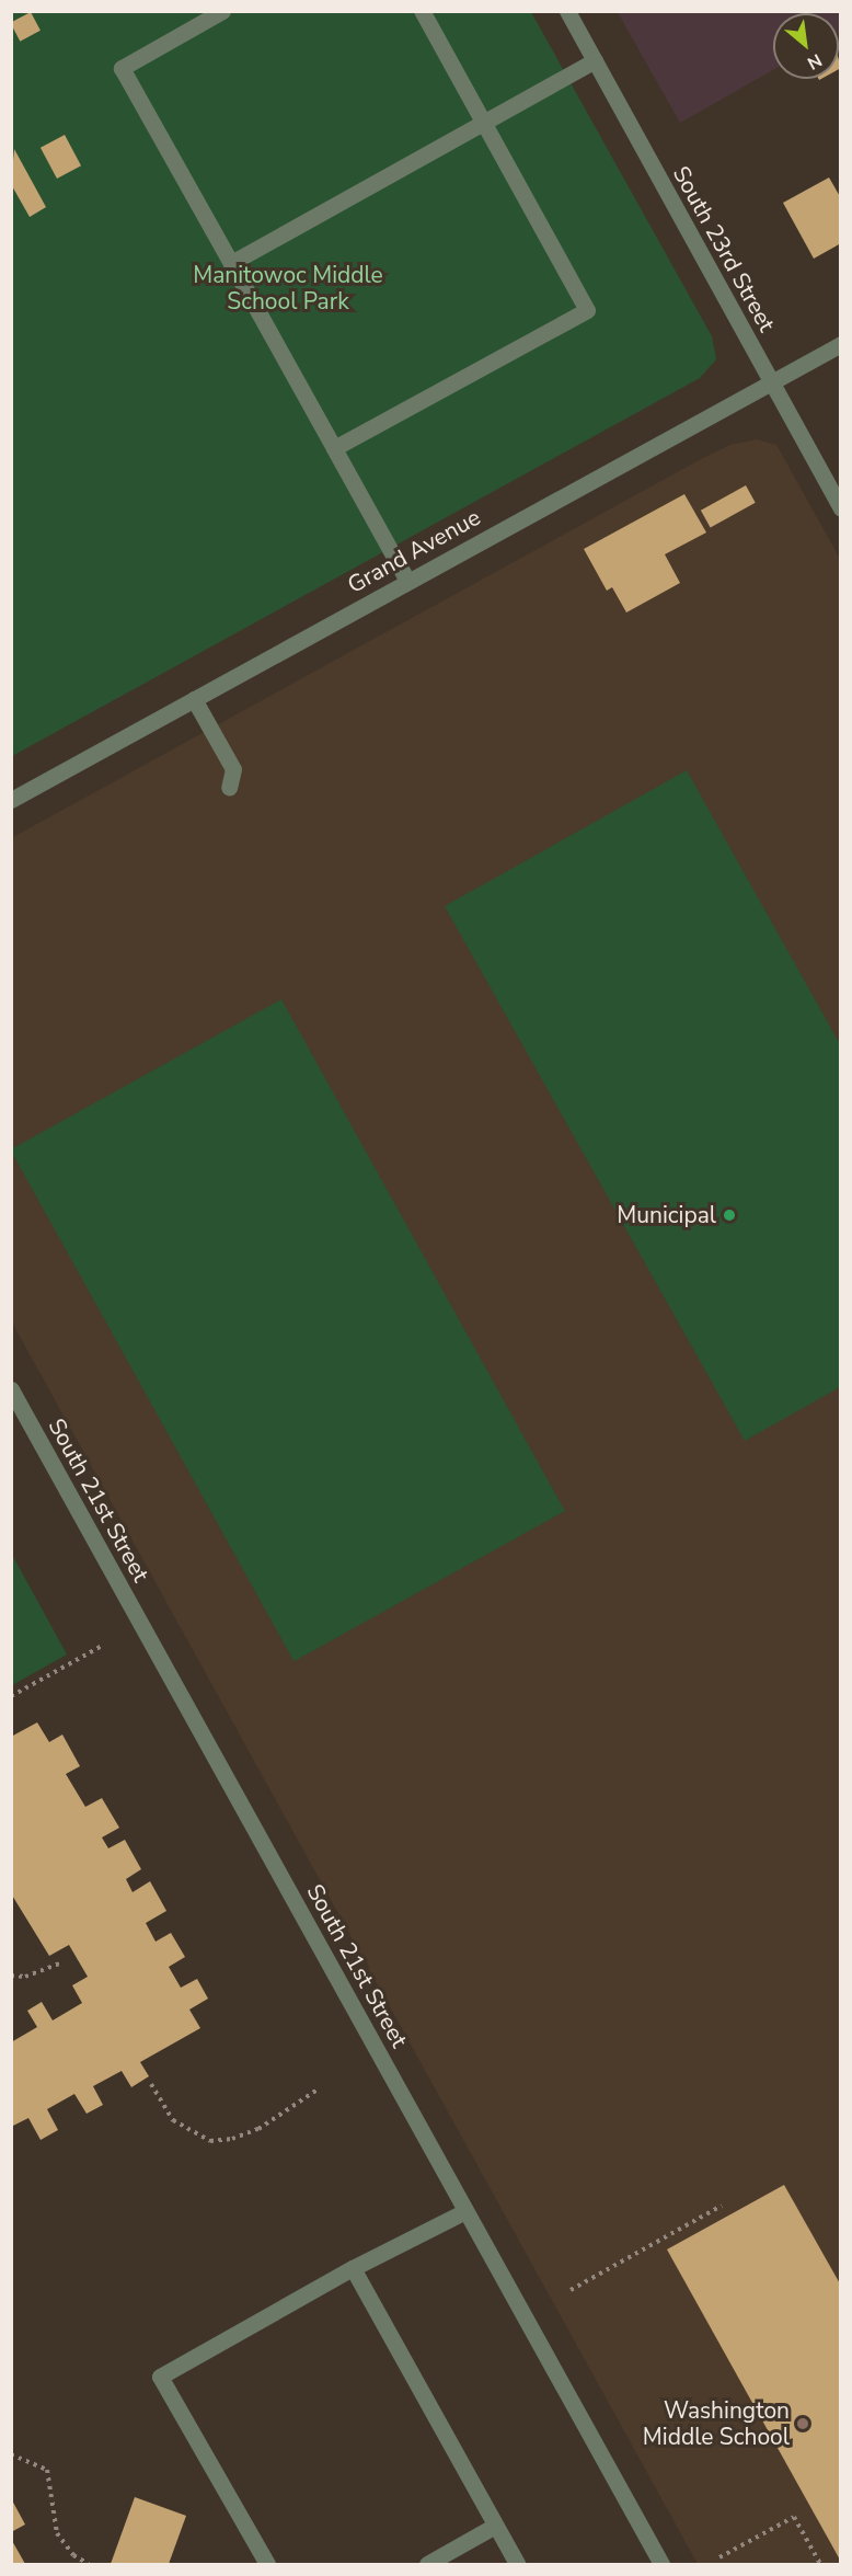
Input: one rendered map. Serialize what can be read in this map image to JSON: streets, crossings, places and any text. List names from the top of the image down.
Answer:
{
  "streets": {
    "street": ["South 23rd Street", "Grand Avenue", "South 21st Street"]
  },
  "crossings": [
    ["South 23rd Street", "Grand Avenue"]
  ],
  "parks": ["Manitowoc Middle School Park"],
  "places": ["Municipal", "Washington Middle School"],
  "north": "bottom right"
}
